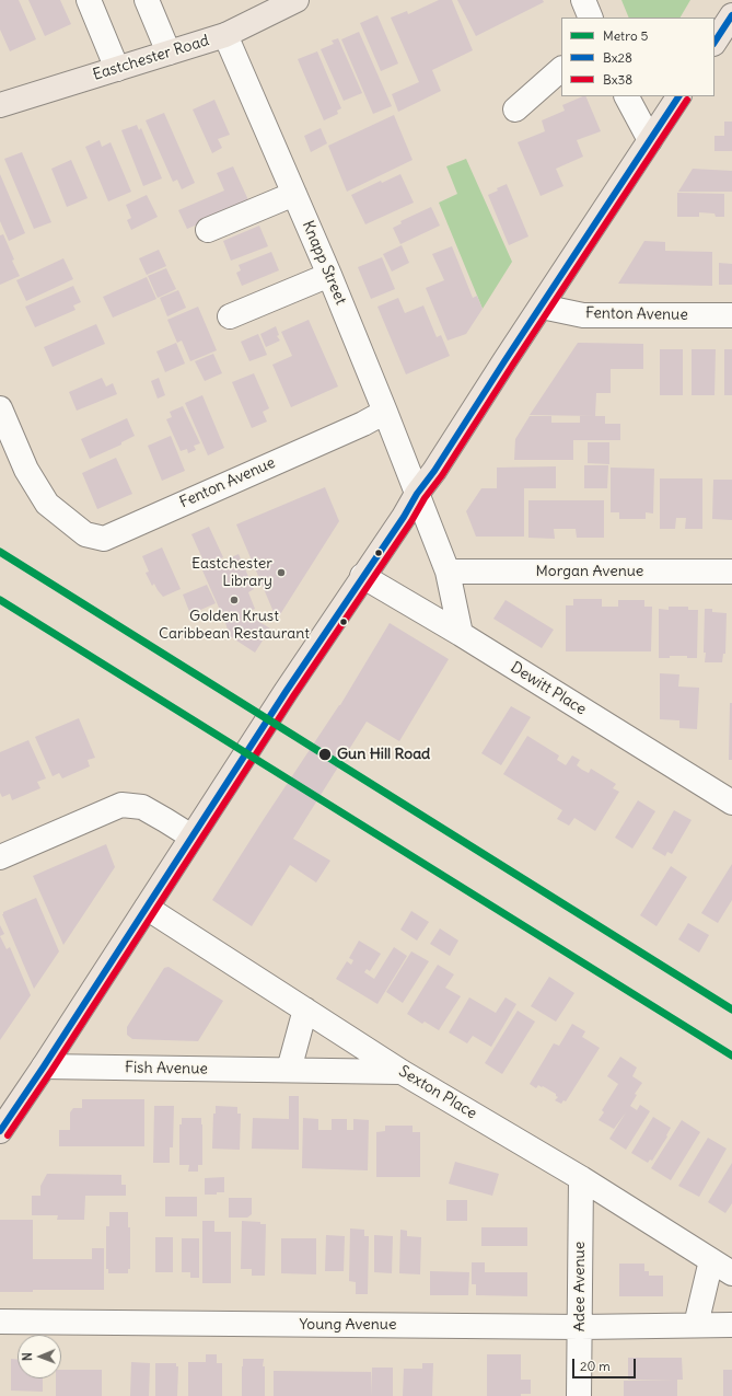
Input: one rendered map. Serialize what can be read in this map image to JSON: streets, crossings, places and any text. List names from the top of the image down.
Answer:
{
  "streets": {
    "main road": ["Eastchester Road"],
    "street": [
      "Knapp Street",
      "Fenton Avenue",
      "Morgan Avenue",
      "Dewitt Place",
      "Fish Avenue",
      "Sexton Place",
      "Adee Avenue",
      "Young Avenue"
    ]
  },
  "crossings": [
    ["Eastchester Road", "Knapp Street"],
    ["Knapp Street", "Fenton Avenue"],
    ["Fish Avenue", "Sexton Place"],
    ["Sexton Place", "Adee Avenue"],
    ["Adee Avenue", "Young Avenue"]
  ],
  "places": ["Eastchester Library", "Golden Krust Caribbean Restaurant", "Gun Hill Road"],
  "lines": ["transit line Bx28", "transit line Bx38", "metro line 5"],
  "legend": ["Metro 5", "Bx28", "Bx38"],
  "scale_bar": "20 m",
  "north": "left"
}
